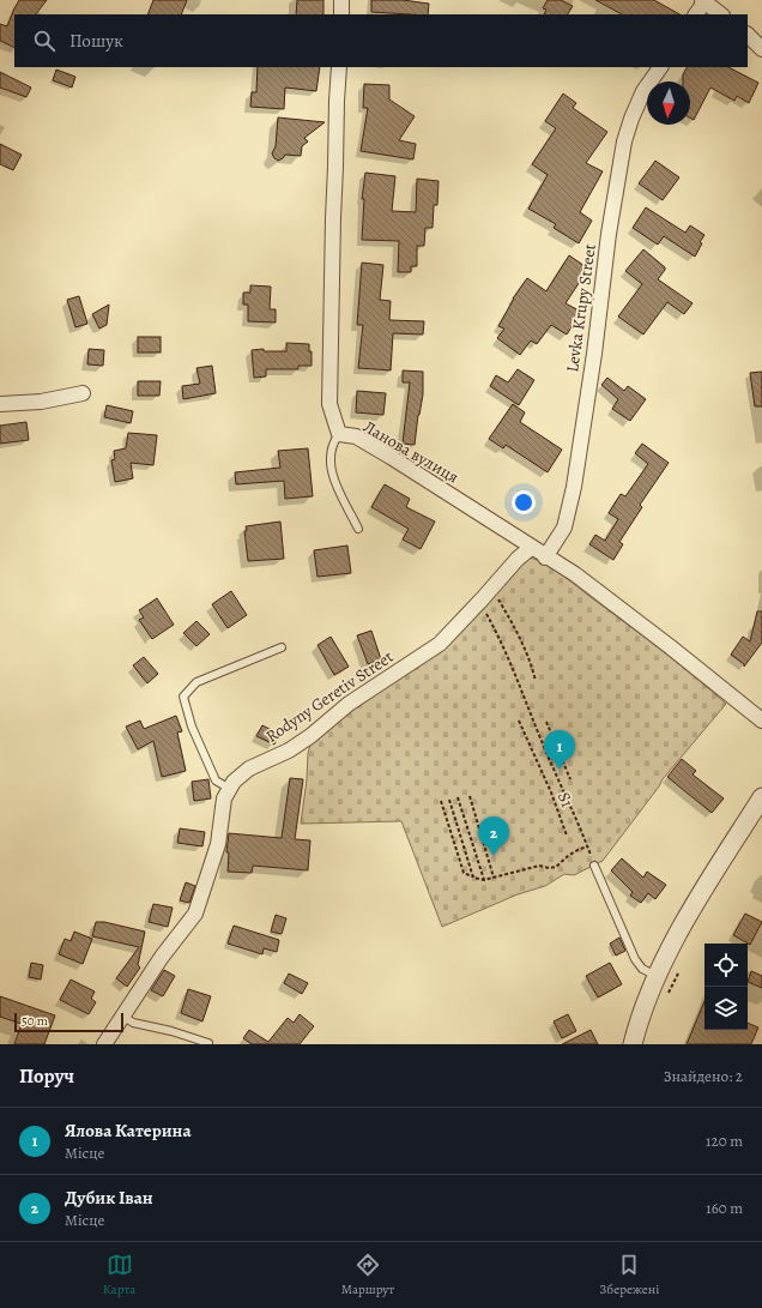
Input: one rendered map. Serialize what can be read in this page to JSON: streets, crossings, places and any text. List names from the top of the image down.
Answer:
{
  "streets": {
    "street": ["Levka Krupy Street", "Ланова вулиця", "Rodyny Geretiv Street"],
    "path": ["S1"]
  },
  "crossings": [
    ["Levka Krupy Street", "Ланова вулиця"],
    ["Ланова вулиця", "Rodyny Geretiv Street"]
  ],
  "scale_bar": "50 m",
  "north": "bottom",
  "page": {
    "search": "Пошук",
    "pins": ["1", "2"],
    "scale": "50 m",
    "heading": ["Поруч", "Знайдено: 2"],
    "list": [
      {
        "mark": "1",
        "name": "Ялова Катерина",
        "note": "Місце",
        "value": "120 m"
      },
      {
        "mark": "2",
        "name": "Дубик Іван",
        "note": "Місце",
        "value": "160 m"
      }
    ],
    "nav": ["Карта", "Маршрут", "Збережені"]
  }
}
